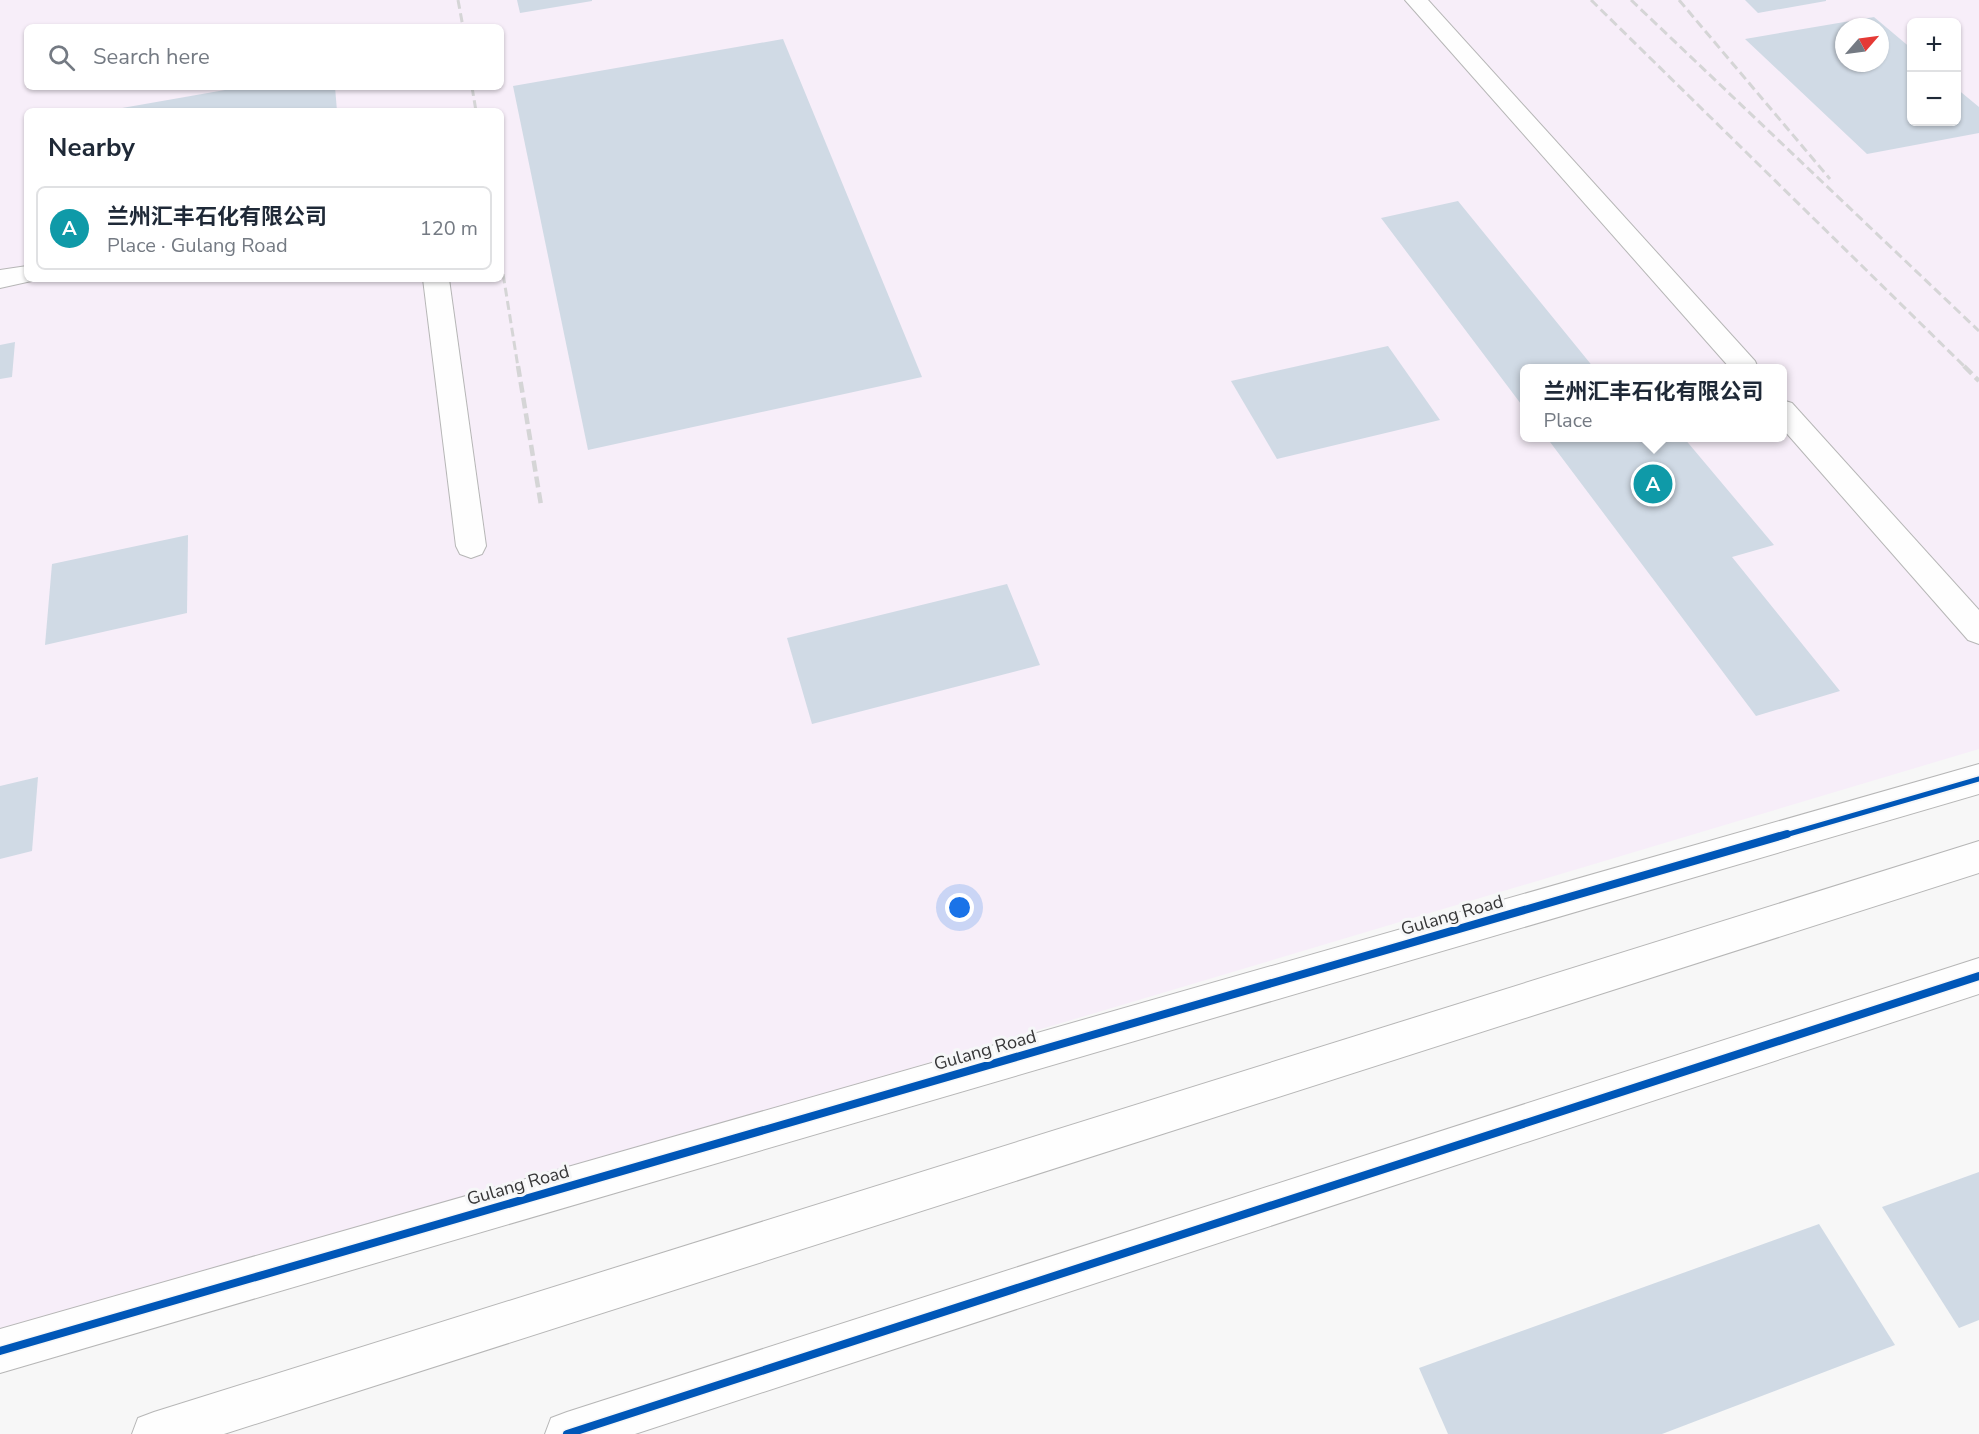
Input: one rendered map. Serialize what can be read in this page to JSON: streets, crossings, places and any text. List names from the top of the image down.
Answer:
{
  "streets": {
    "street": ["Gulang Road"]
  },
  "north": "top right",
  "page": {
    "map_buttons": ["+", "−"],
    "search": "Search here",
    "heading": "Nearby",
    "list": [
      {
        "mark": "A",
        "name": "兰州汇丰石化有限公司",
        "note": "Place · Gulang Road",
        "value": "120 m"
      }
    ],
    "popup": ["兰州汇丰石化有限公司", "Place"],
    "pins": "A"
  }
}
